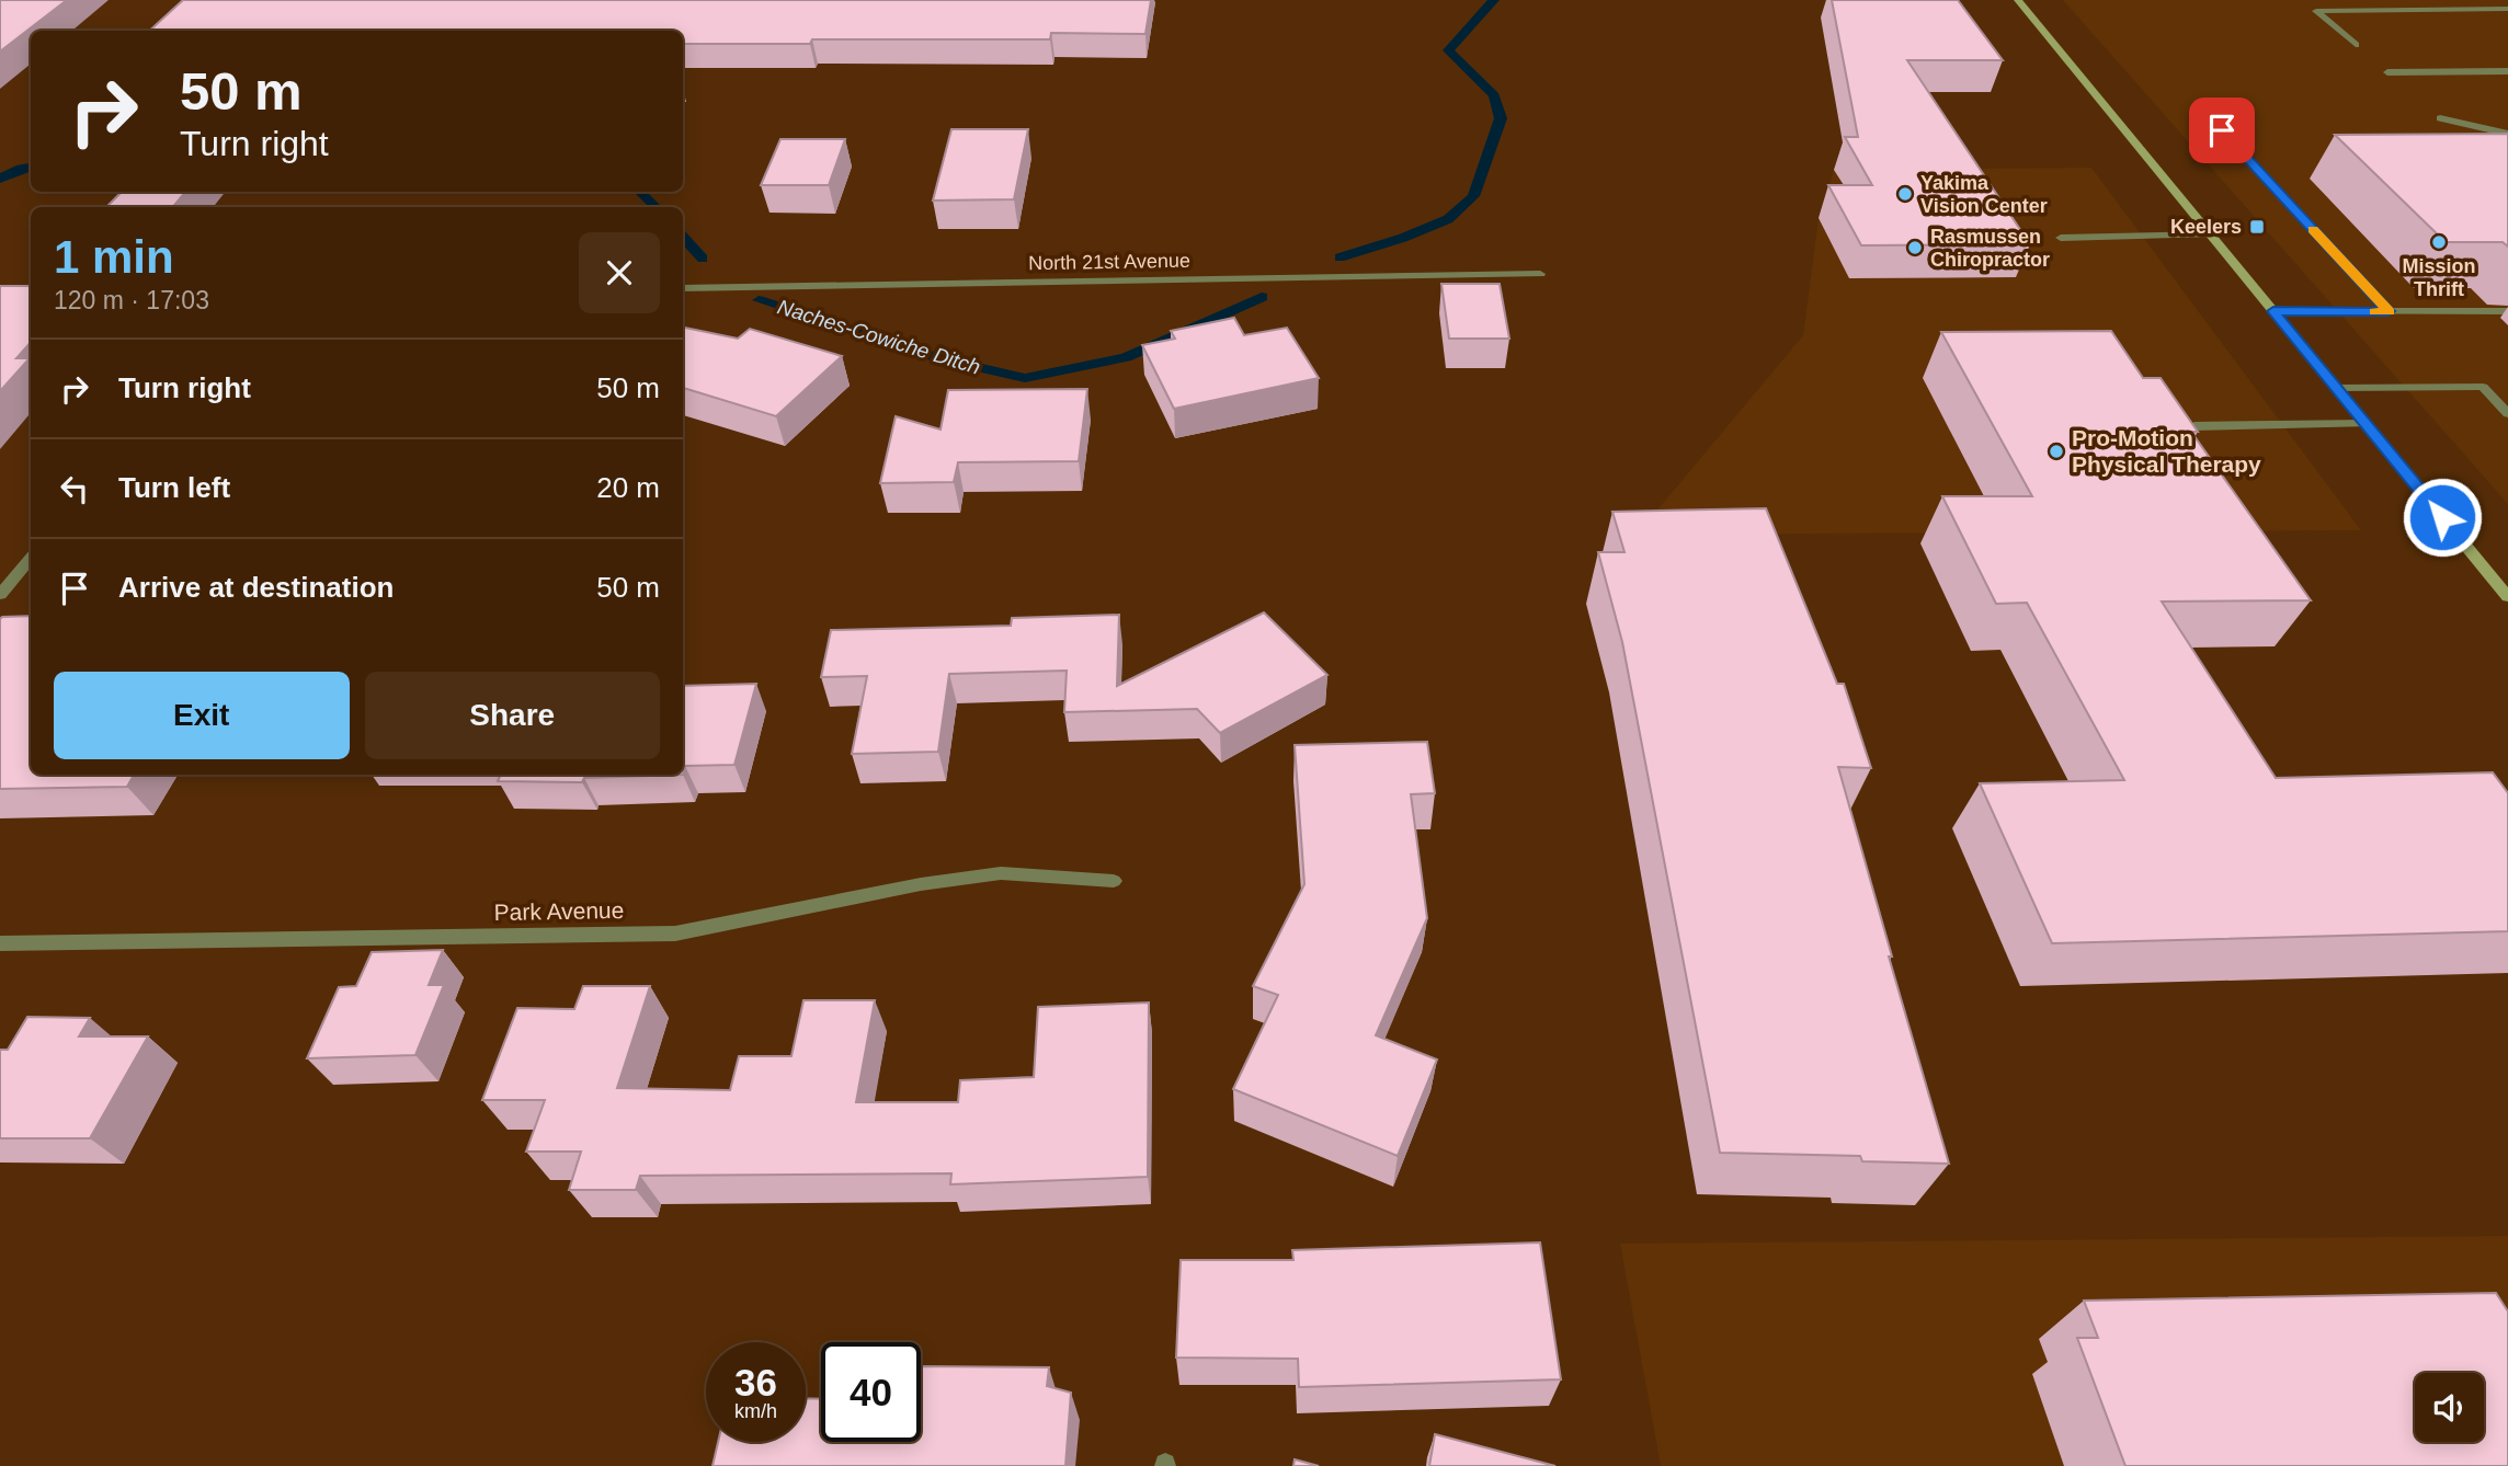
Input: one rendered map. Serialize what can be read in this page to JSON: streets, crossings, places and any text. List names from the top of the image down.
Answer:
{
  "streets": {
    "street": ["North 21st Avenue", "Park Avenue"]
  },
  "water": ["Naches-Cowiche Ditch"],
  "places": {
    "other": [
      "Yakima Vision Center",
      "Mission Thrift",
      "Rasmussen Chiropractor",
      "Pro-Motion Physical Therapy"
    ],
    "transit": ["Keelers"]
  },
  "page": {
    "turn": ["50 m", "Turn right"],
    "heading": ["1 min", "120 m · 17:03"],
    "list": [
      {
        "name": "Turn right",
        "value": "50 m"
      },
      {
        "name": "Turn left",
        "value": "20 m"
      },
      {
        "name": "Arrive at destination",
        "value": "50 m"
      }
    ],
    "buttons": ["Exit", "Share"],
    "speed": "36 km/h",
    "limit": "40"
  }
}
